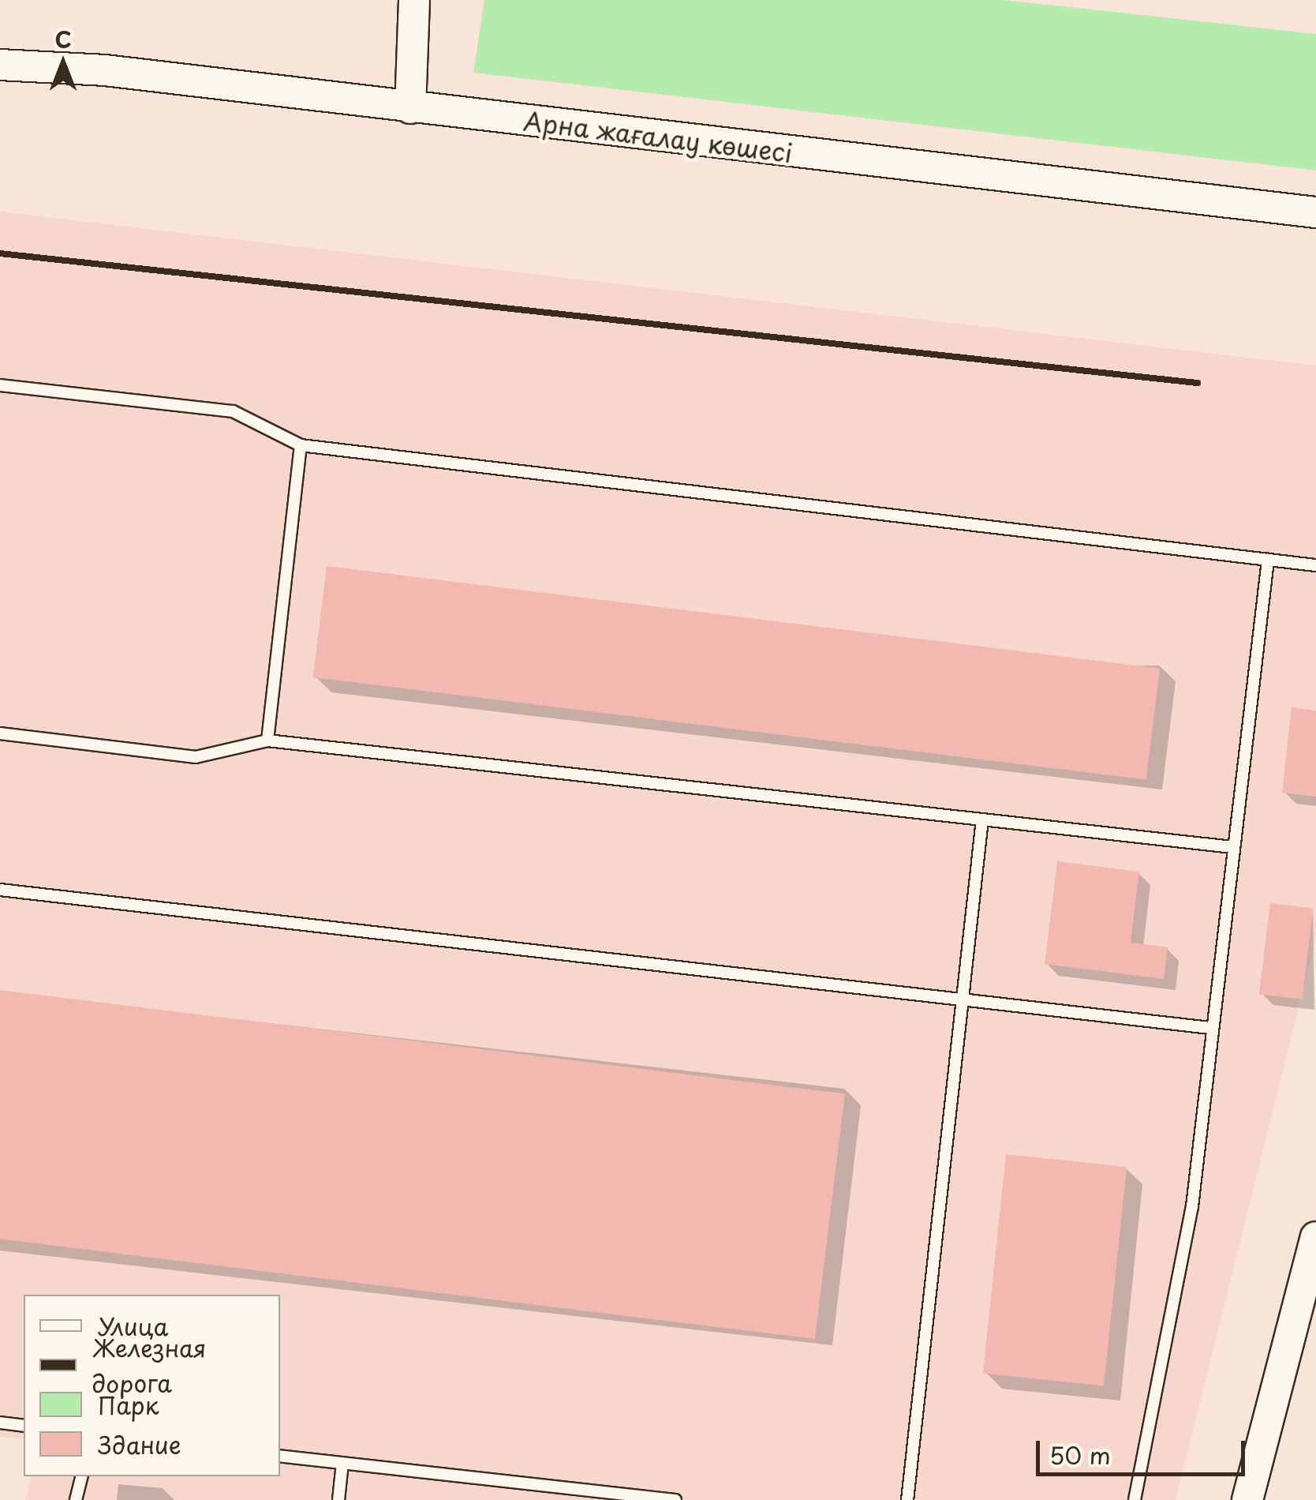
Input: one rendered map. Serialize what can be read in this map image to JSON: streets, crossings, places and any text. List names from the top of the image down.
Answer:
{
  "streets": {
    "street": ["Арна жағалау көшесі"]
  },
  "legend": [
    "Улица",
    "Железная дорога",
    "Парк",
    "Здание"
  ],
  "scale_bar": "50 m",
  "north": "top"
}
